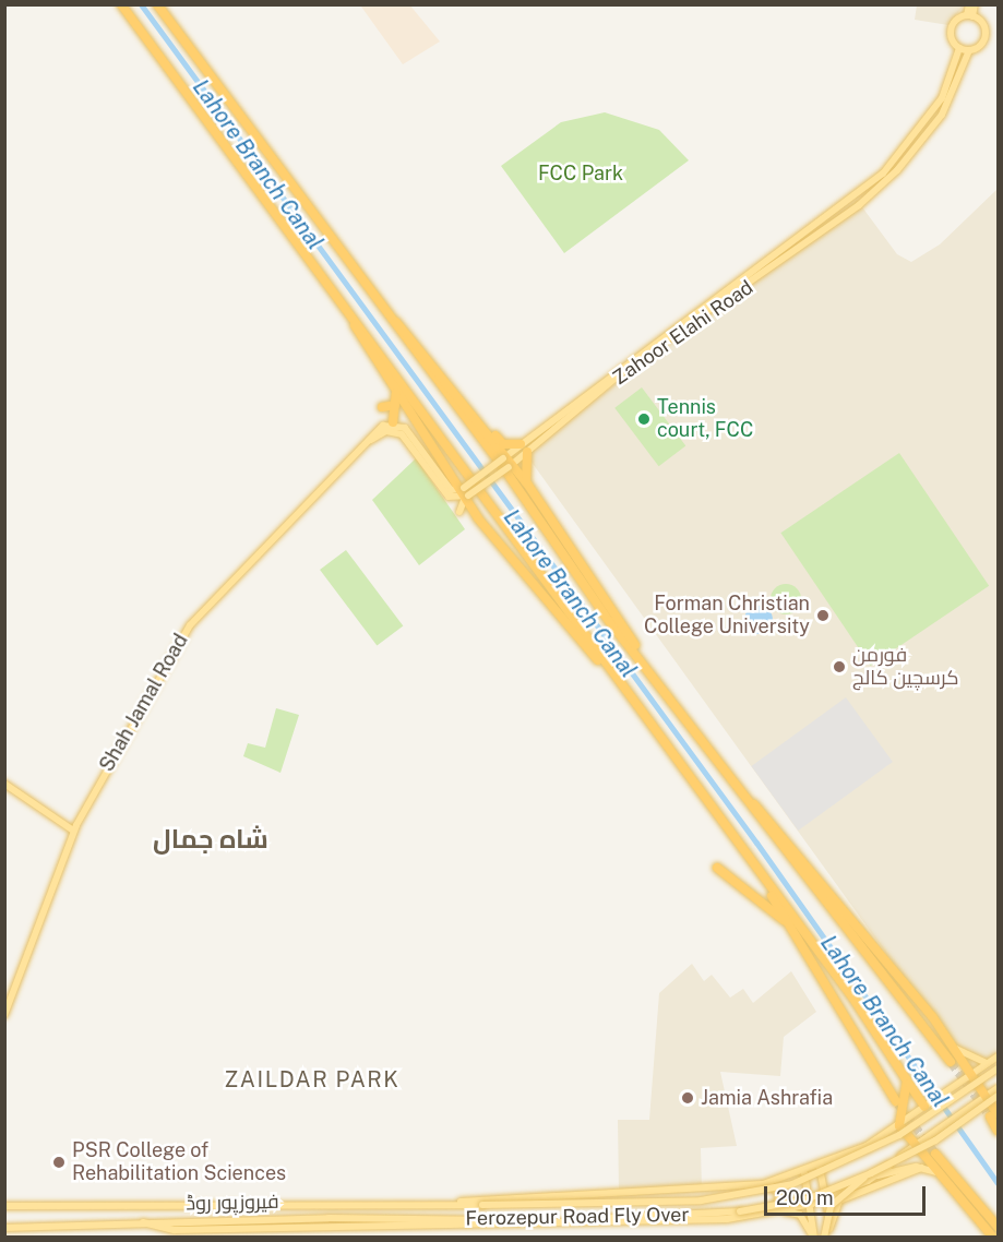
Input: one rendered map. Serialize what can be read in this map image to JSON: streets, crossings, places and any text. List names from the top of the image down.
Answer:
{
  "streets": {
    "main road": [
      "Zahoor Elahi Road",
      "Shah Jamal Road",
      "فیروزپور روڈ",
      "Ferozepur Road Fly Over"
    ]
  },
  "crossings": [
    ["فیروزپور روڈ", "Ferozepur Road Fly Over"]
  ],
  "districts": ["شاہ جمال", "ZAILDAR PARK"],
  "water": ["Lahore Branch Canal"],
  "parks": ["FCC Park"],
  "places": [
    "Tennis court, FCC",
    "Forman Christian College University",
    "فورمن کرسچین کالج",
    "Jamia Ashrafia",
    "PSR College of Rehabilitation Sciences"
  ],
  "scale_bar": "200 m"
}
